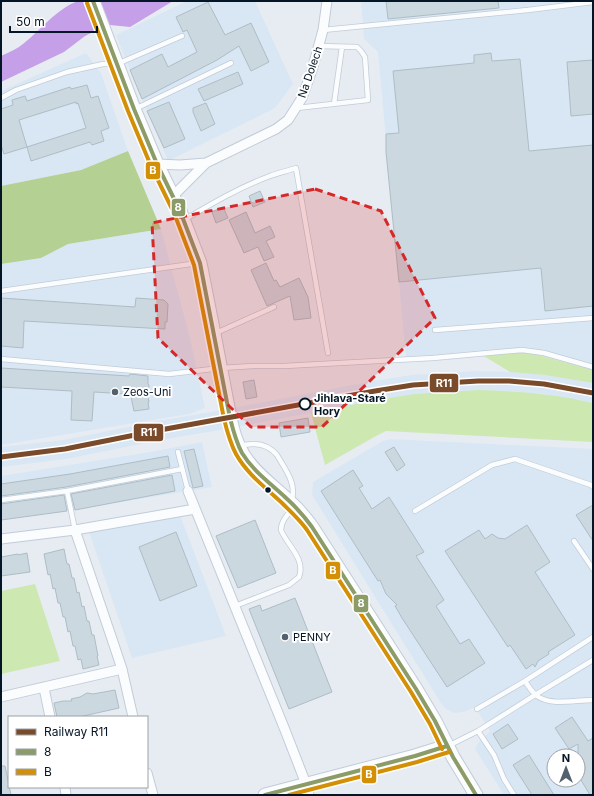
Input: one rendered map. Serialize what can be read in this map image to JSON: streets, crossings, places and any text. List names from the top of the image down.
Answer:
{
  "streets": {
    "street": ["Na Dolech"]
  },
  "places": ["Zeos-Uni", "Jihlava-Staré Hory", "PENNY"],
  "lines": ["transit line 8", "transit line B", "rail line R11"],
  "legend": ["Railway R11", "8", "B"],
  "scale_bar": "50 m",
  "north": "top"
}
